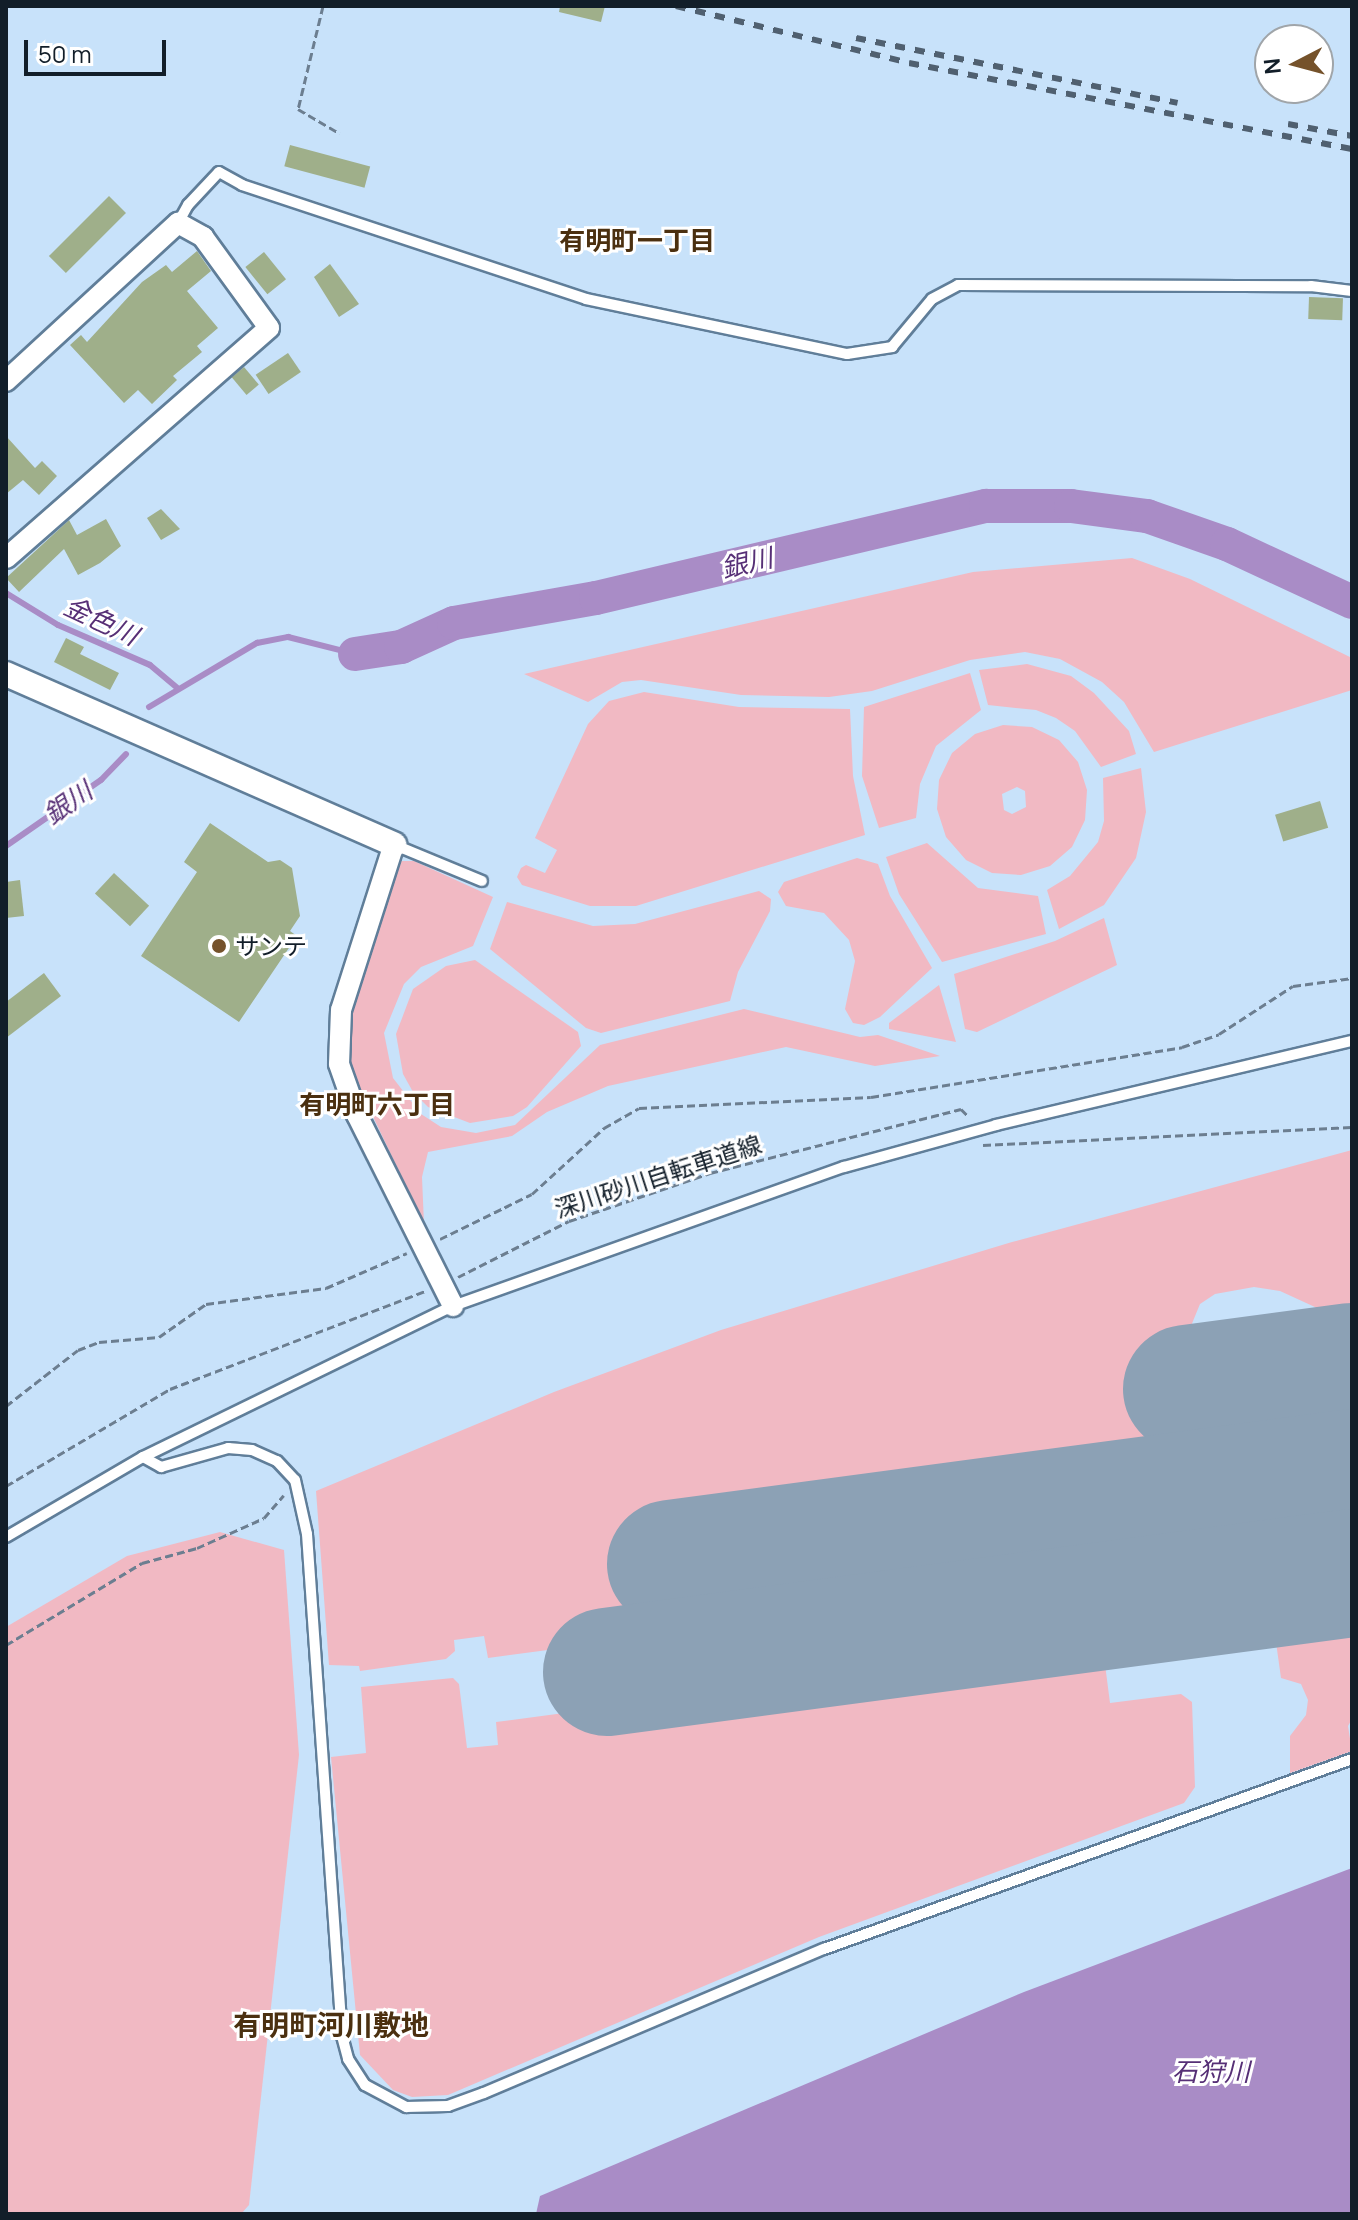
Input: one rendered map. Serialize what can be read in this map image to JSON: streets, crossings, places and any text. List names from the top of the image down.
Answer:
{
  "streets": {
    "path": ["深川砂川自転車道線"]
  },
  "districts": ["有明町一丁目", "有明町六丁目", "有明町河川敷地"],
  "water": ["銀川", "金色川", "石狩川"],
  "places": ["サンテ"],
  "scale_bar": "50 m",
  "north": "left"
}
